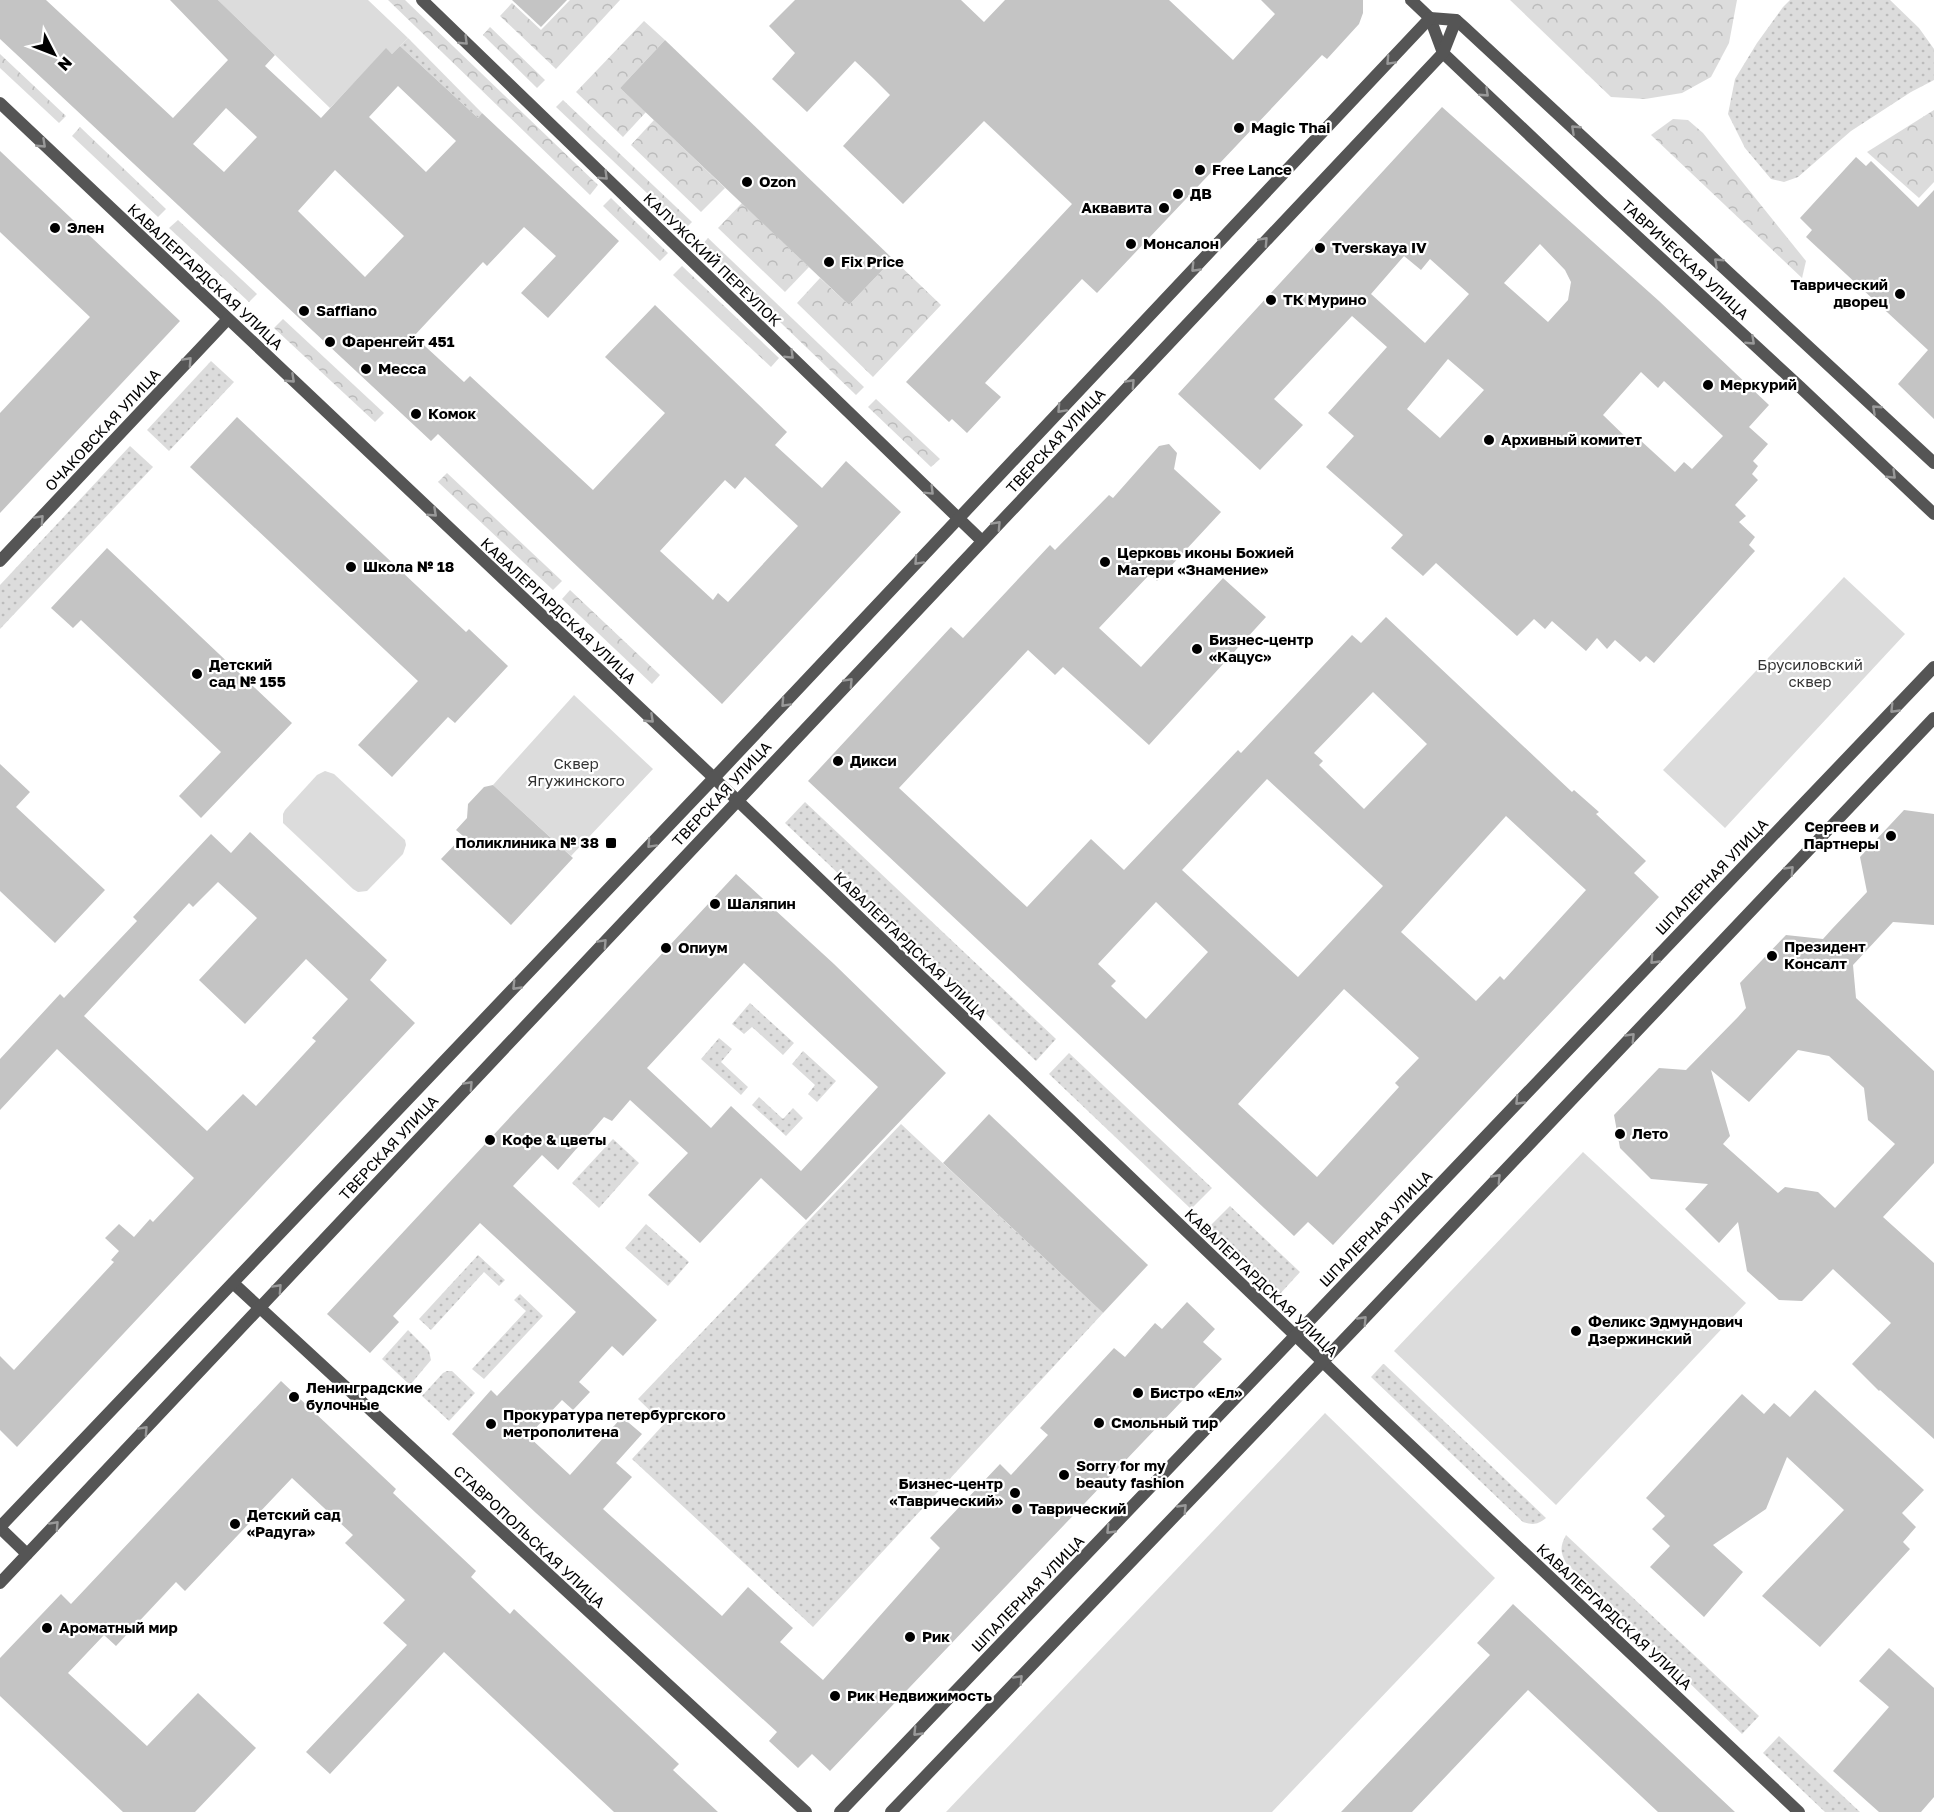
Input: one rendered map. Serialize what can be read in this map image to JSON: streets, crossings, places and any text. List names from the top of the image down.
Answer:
{
  "streets": {
    "street": [
      "КАЛУЖСКИЙ ПЕРЕУЛОК",
      "ТАВРИЧЕСКАЯ УЛИЦА",
      "КАВАЛЕРГАРДСКАЯ УЛИЦА",
      "ОЧАКОВСКАЯ УЛИЦА",
      "ТВЕРСКАЯ УЛИЦА",
      "ШПАЛЕРНАЯ УЛИЦА",
      "СТАВРОПОЛЬСКАЯ УЛИЦА"
    ]
  },
  "crossings": [
    ["КАЛУЖСКИЙ ПЕРЕУЛОК", "ТВЕРСКАЯ УЛИЦА"],
    ["ТАВРИЧЕСКАЯ УЛИЦА", "ТВЕРСКАЯ УЛИЦА"],
    ["КАВАЛЕРГАРДСКАЯ УЛИЦА", "ОЧАКОВСКАЯ УЛИЦА"],
    ["КАВАЛЕРГАРДСКАЯ УЛИЦА", "ТВЕРСКАЯ УЛИЦА"],
    ["КАВАЛЕРГАРДСКАЯ УЛИЦА", "ШПАЛЕРНАЯ УЛИЦА"],
    ["ТВЕРСКАЯ УЛИЦА", "СТАВРОПОЛЬСКАЯ УЛИЦА"]
  ],
  "one_way": ["КАЛУЖСКИЙ ПЕРЕУЛОК", "КАВАЛЕРГАРДСКАЯ УЛИЦА", "ОЧАКОВСКАЯ УЛИЦА"],
  "parks": ["Брусиловский сквер", "Сквер Ягужинского"],
  "places": {
    "other": [
      "Magic Thai",
      "Free Lance",
      "Ozon",
      "ДВ",
      "Аквавита",
      "Элен",
      "Монсалон",
      "Tverskaya IV",
      "Fix Price",
      "Таврический дворец",
      "ТК Мурино",
      "Saffiano",
      "Фаренгейт 451",
      "Mecca",
      "Меркурий",
      "Комок",
      "Архивный комитет",
      "Церковь иконы Божией Матери «Знамение»",
      "Школа № 18",
      "Бизнес-центр «Кацус»",
      "Детский сад № 155",
      "Дикси",
      "Сергеев и Партнеры",
      "Шаляпин",
      "Опиум",
      "Президент Консалт",
      "Лето",
      "Кофе & цветы",
      "Феликс Эдмундович Дзержинский",
      "Бистро «Ел»",
      "Ленинградские булочные",
      "Смольный тир",
      "Прокуратура петербургского метрополитена",
      "Sorry for my beauty fashion",
      "Бизнес-центр «Таврический»",
      "Таврический",
      "Детский сад «Радуга»",
      "Ароматный мир",
      "Рик",
      "Рик Недвижимость"
    ],
    "transit": ["Поликлиника № 38"]
  },
  "north": "bottom right"
}
